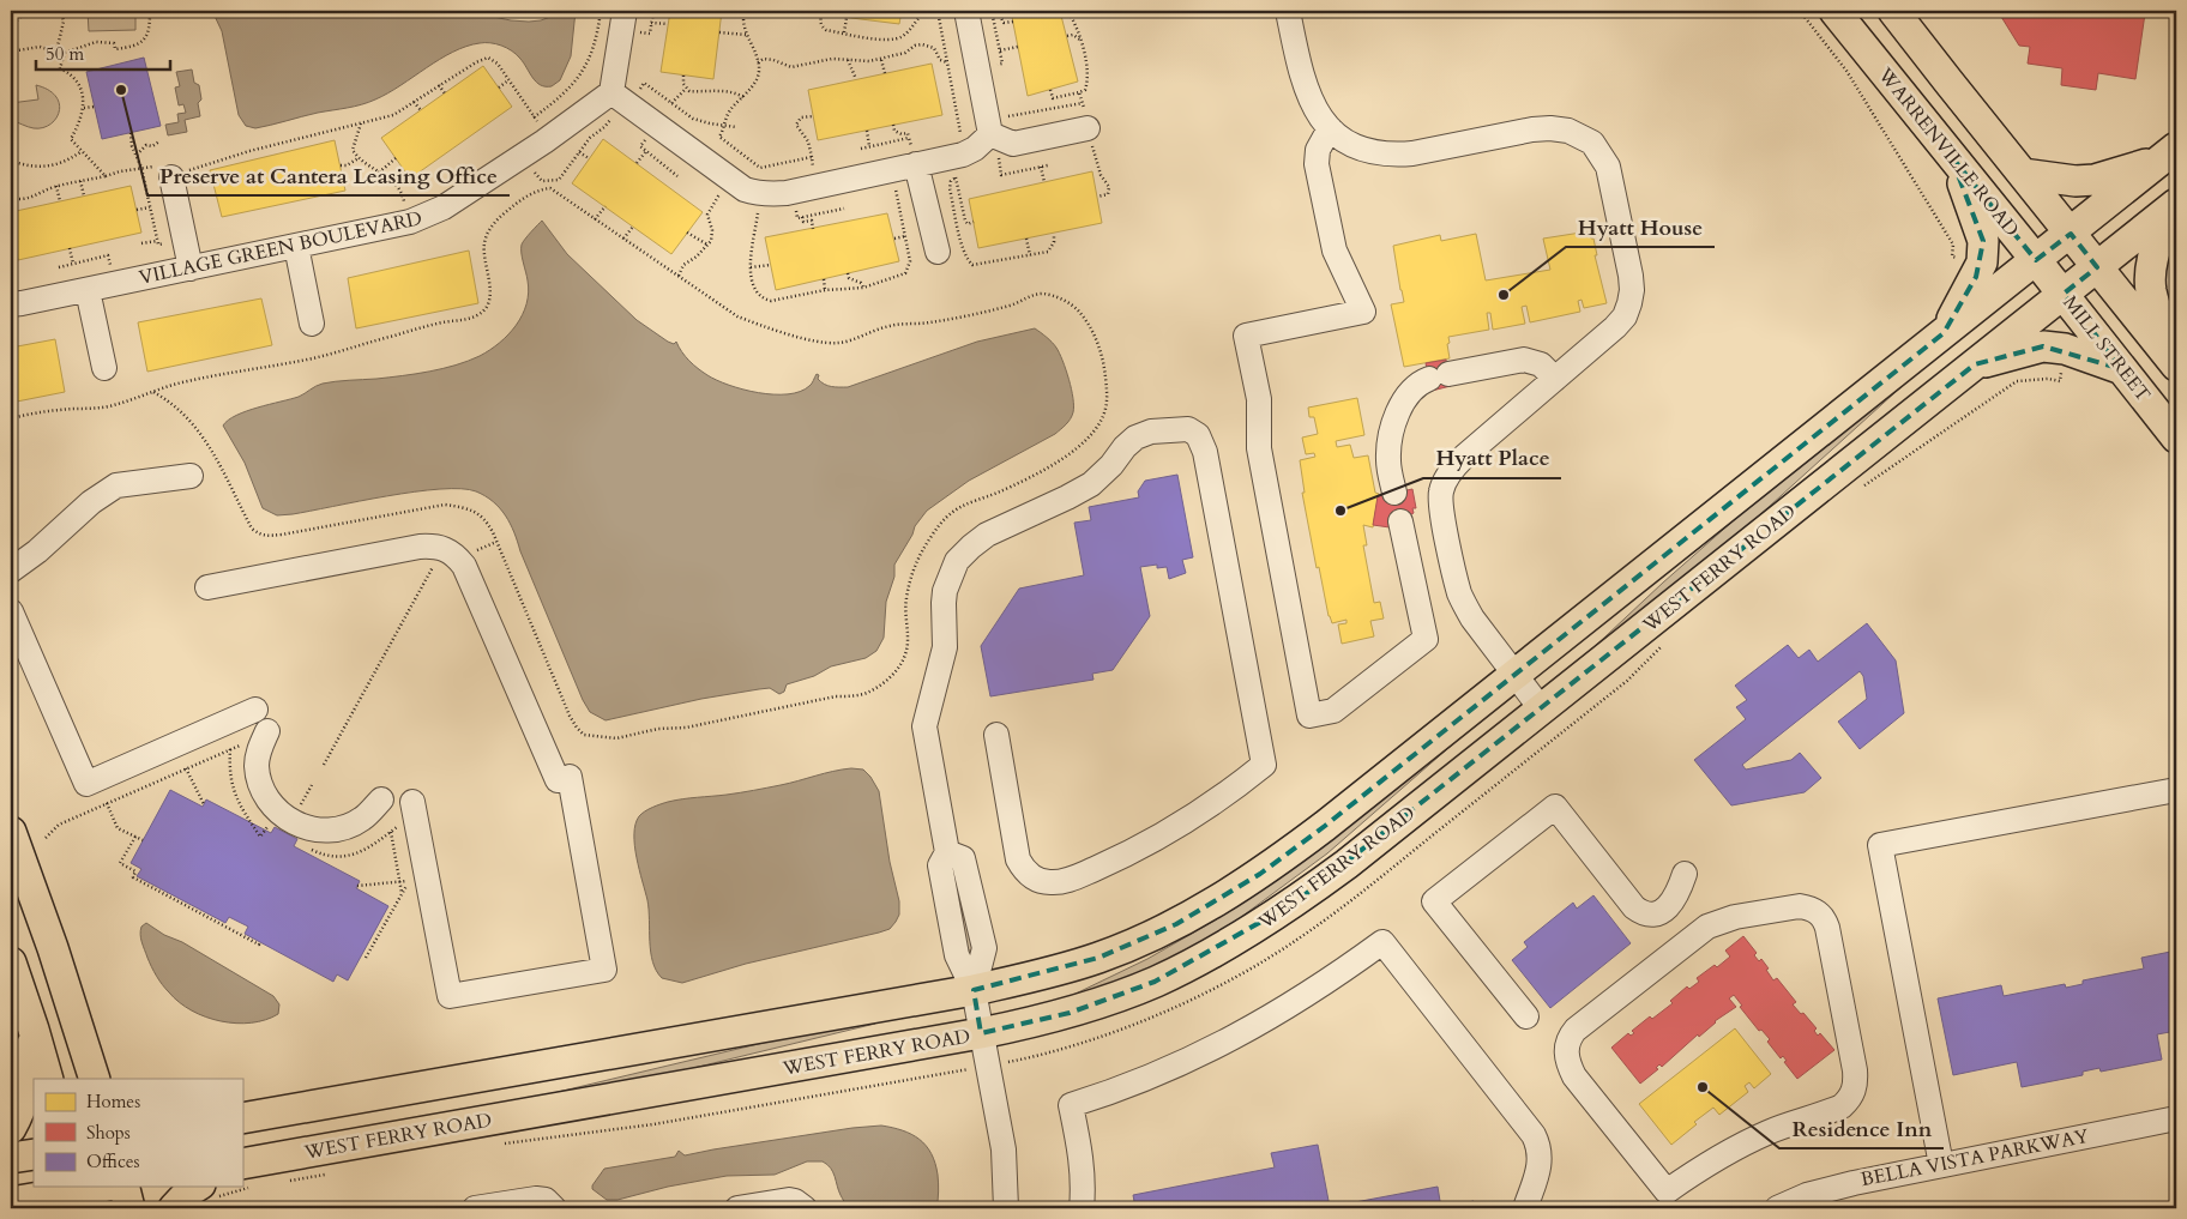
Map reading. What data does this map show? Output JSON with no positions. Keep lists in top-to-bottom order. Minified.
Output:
{"streets":{"main road":["WARRENVILLE ROAD","MILL STREET","WEST FERRY ROAD"],"street":["VILLAGE GREEN BOULEVARD","BELLA VISTA PARKWAY"]},"crossings":[["WARRENVILLE ROAD","MILL STREET"],["WARRENVILLE ROAD","WEST FERRY ROAD"],["MILL STREET","WEST FERRY ROAD"]],"places":["Preserve at Cantera Leasing Office","Hyatt House","Hyatt Place","Residence Inn"],"legend":["Homes","Shops","Offices"],"scale_bar":"50 m"}
